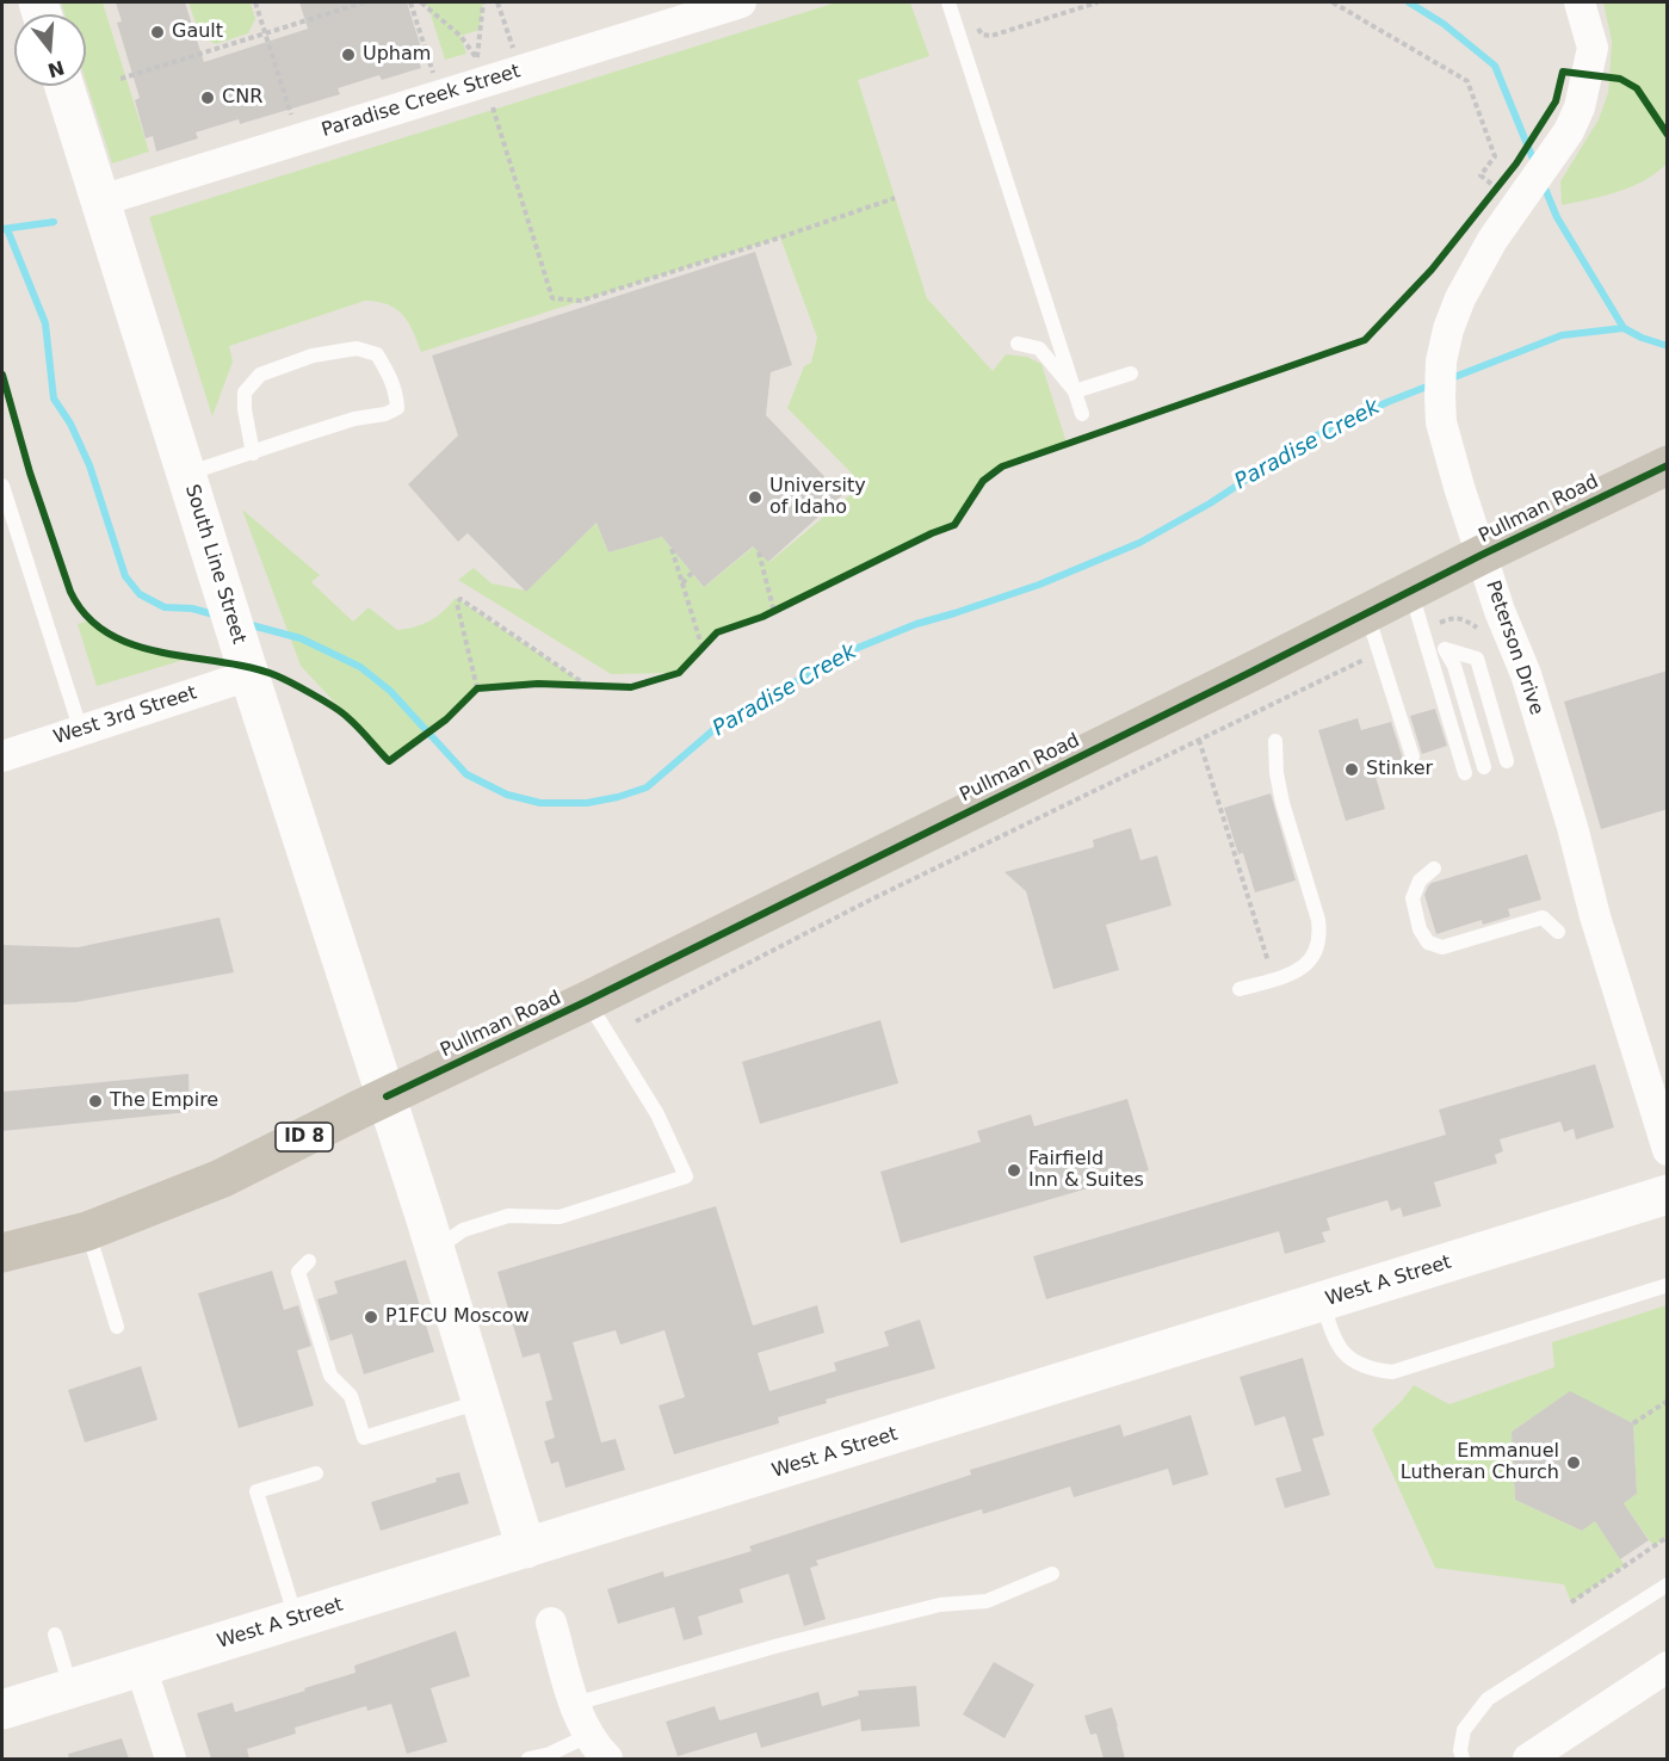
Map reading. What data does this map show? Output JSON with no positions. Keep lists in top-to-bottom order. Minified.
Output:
{"streets":{"main road":["Pullman Road","ID 8"],"street":["Paradise Creek Street","South Line Street","Peterson Drive","West 3rd Street","West A Street"]},"crossings":[["Paradise Creek Street","South Line Street"],["Pullman Road","South Line Street"],["Pullman Road","Peterson Drive"],["South Line Street","West 3rd Street"]],"water":["Paradise Creek"],"places":["Gault","Upham","CNR","University of Idaho","Stinker","The Empire","Fairfield Inn & Suites","P1FCU Moscow","Emmanuel Lutheran Church"],"north":"bottom"}
